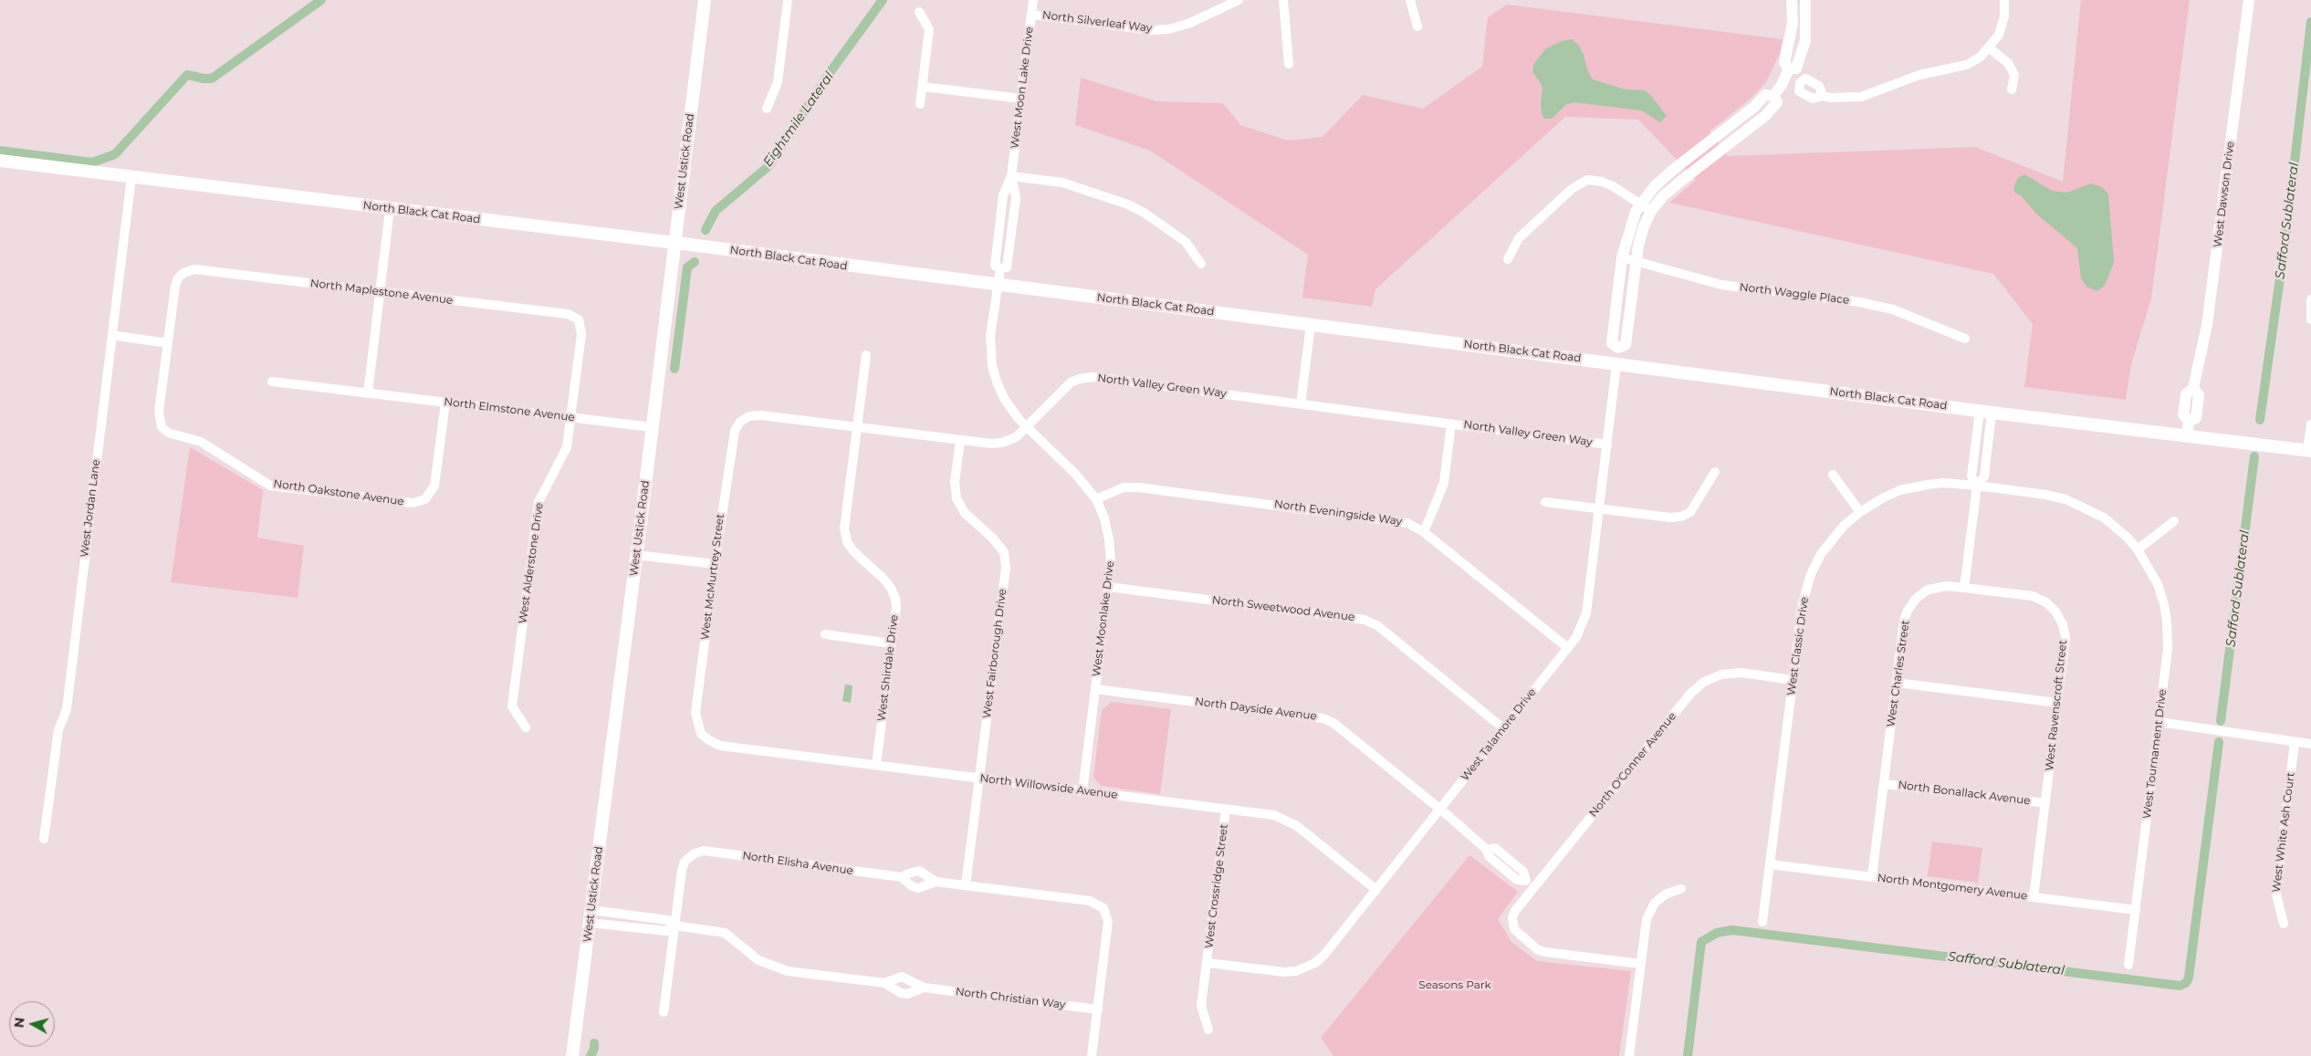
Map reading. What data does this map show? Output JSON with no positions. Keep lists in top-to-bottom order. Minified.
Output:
{"streets":{"main road":["West Ustick Road","North Black Cat Road"],"street":["North Silverleaf Way","West Moon Lake Drive","West Dawson Drive","North Maplestone Avenue","North Waggle Place","North Valley Green Way","North Elmstone Avenue","North Oakstone Avenue","West Jordan Lane","North Eveningside Way","West Alderstone Drive","West McMurtrey Street","North Sweetwood Avenue","West Moonlake Drive","West Classic Drive","West Fairborough Drive","West Shirdale Drive","West Charles Street","West Ravenscroft Street","North Dayside Avenue","West Talamore Drive","West Tournament Drive","North O'Conner Avenue","North Willowside Avenue","North Bonallack Avenue","West White Ash Court","North Elisha Avenue","West Crossridge Street","North Montgomery Avenue","North Christian Way"]},"crossings":[["North Silverleaf Way","West Moon Lake Drive"],["West Moon Lake Drive","West Moonlake Drive"],["West Ustick Road","North Black Cat Road"],["West Ustick Road","North Elmstone Avenue"],["West Ustick Road","North Christian Way"],["West Dawson Drive","North Black Cat Road"],["North Black Cat Road","West Jordan Lane"],["North Black Cat Road","West Moonlake Drive"],["North Black Cat Road","West Talamore Drive"],["North Maplestone Avenue","North Oakstone Avenue"],["North Maplestone Avenue","West Alderstone Drive"],["North Valley Green Way","West McMurtrey Street"],["North Valley Green Way","West Moonlake Drive"],["North Valley Green Way","West Fairborough Drive"],["North Valley Green Way","West Shirdale Drive"],["North Valley Green Way","West Talamore Drive"],["North Elmstone Avenue","North Oakstone Avenue"],["North Elmstone Avenue","West Alderstone Drive"],["North Eveningside Way","West Moonlake Drive"],["North Eveningside Way","West Talamore Drive"],["West McMurtrey Street","North Willowside Avenue"],["North Sweetwood Avenue","West Moonlake Drive"],["North Sweetwood Avenue","West Talamore Drive"],["West Moonlake Drive","North Dayside Avenue"],["West Moonlake Drive","North Willowside Avenue"],["West Classic Drive","West Tournament Drive"],["West Classic Drive","North O'Conner Avenue"],["West Classic Drive","North Montgomery Avenue"],["West Fairborough Drive","North Willowside Avenue"],["West Fairborough Drive","North Elisha Avenue"],["West Shirdale Drive","North Willowside Avenue"],["West Charles Street","West Ravenscroft Street"],["West Charles Street","North Bonallack Avenue"],["West Charles Street","North Montgomery Avenue"],["West Ravenscroft Street","North Bonallack Avenue"],["West Ravenscroft Street","North Montgomery Avenue"],["North Dayside Avenue","West Talamore Drive"],["North Dayside Avenue","North O'Conner Avenue"],["West Talamore Drive","North Willowside Avenue"],["West Talamore Drive","West Crossridge Street"],["West Tournament Drive","North Montgomery Avenue"],["North Willowside Avenue","West Crossridge Street"],["North Elisha Avenue","North Christian Way"]],"water":["Eightmile Lateral","Safford Sublateral"],"parks":["Seasons Park"],"north":"left"}
